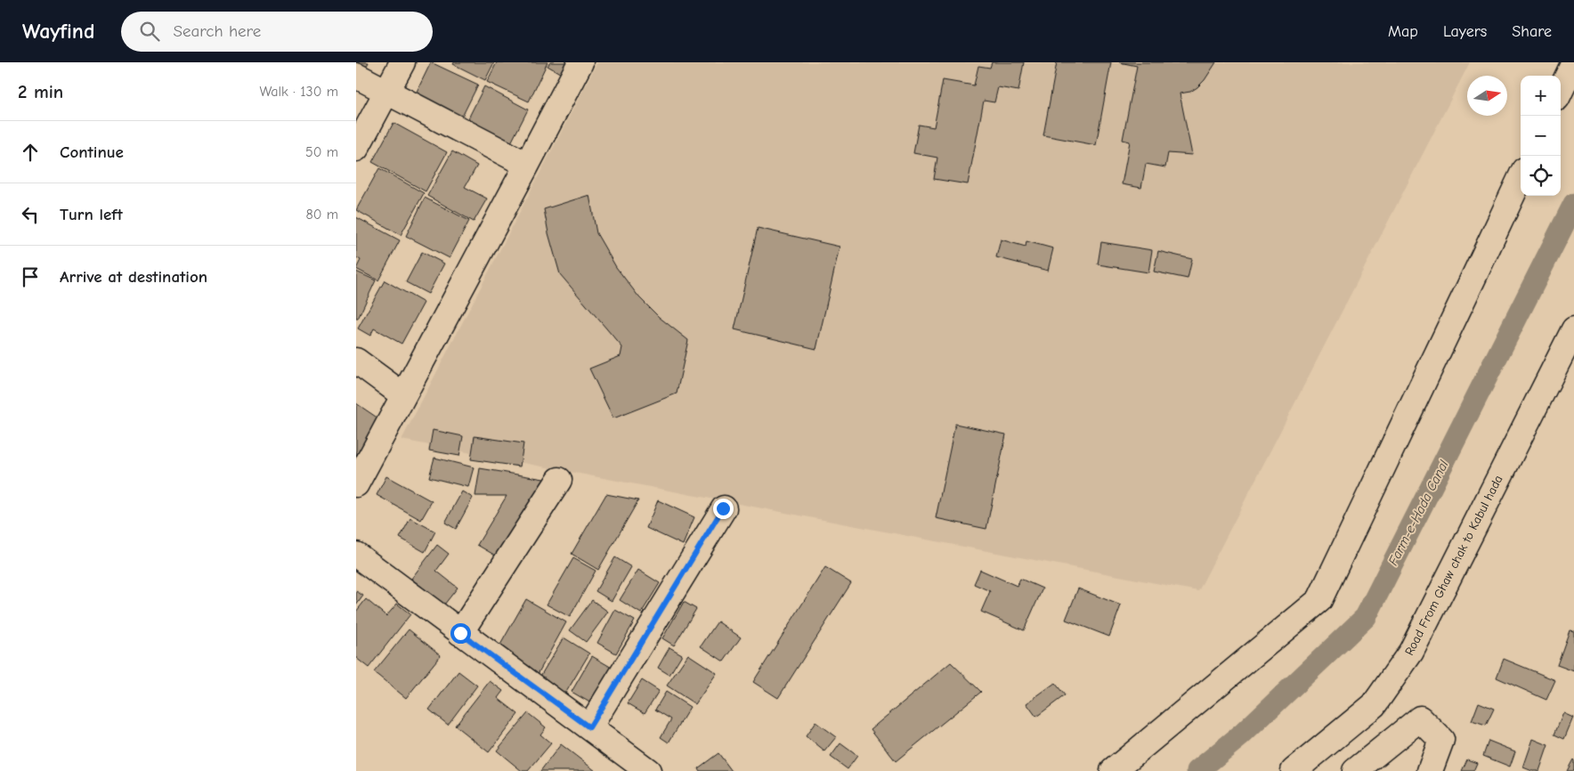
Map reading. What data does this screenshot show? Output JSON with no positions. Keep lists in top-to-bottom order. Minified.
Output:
{"streets":{"street":["Road From Ghaw chak to Kabul hada"]},"water":["Farm-e-Hada Canal"],"north":"right","page":{"header":"Wayfind","search":"Search here","nav":["Map","Layers","Share"],"heading":["2 min","Walk · 130 m"],"map_buttons":["+","−"],"list":[["Continue","50 m"],["Turn left","80 m"],"Arrive at destination"]}}
